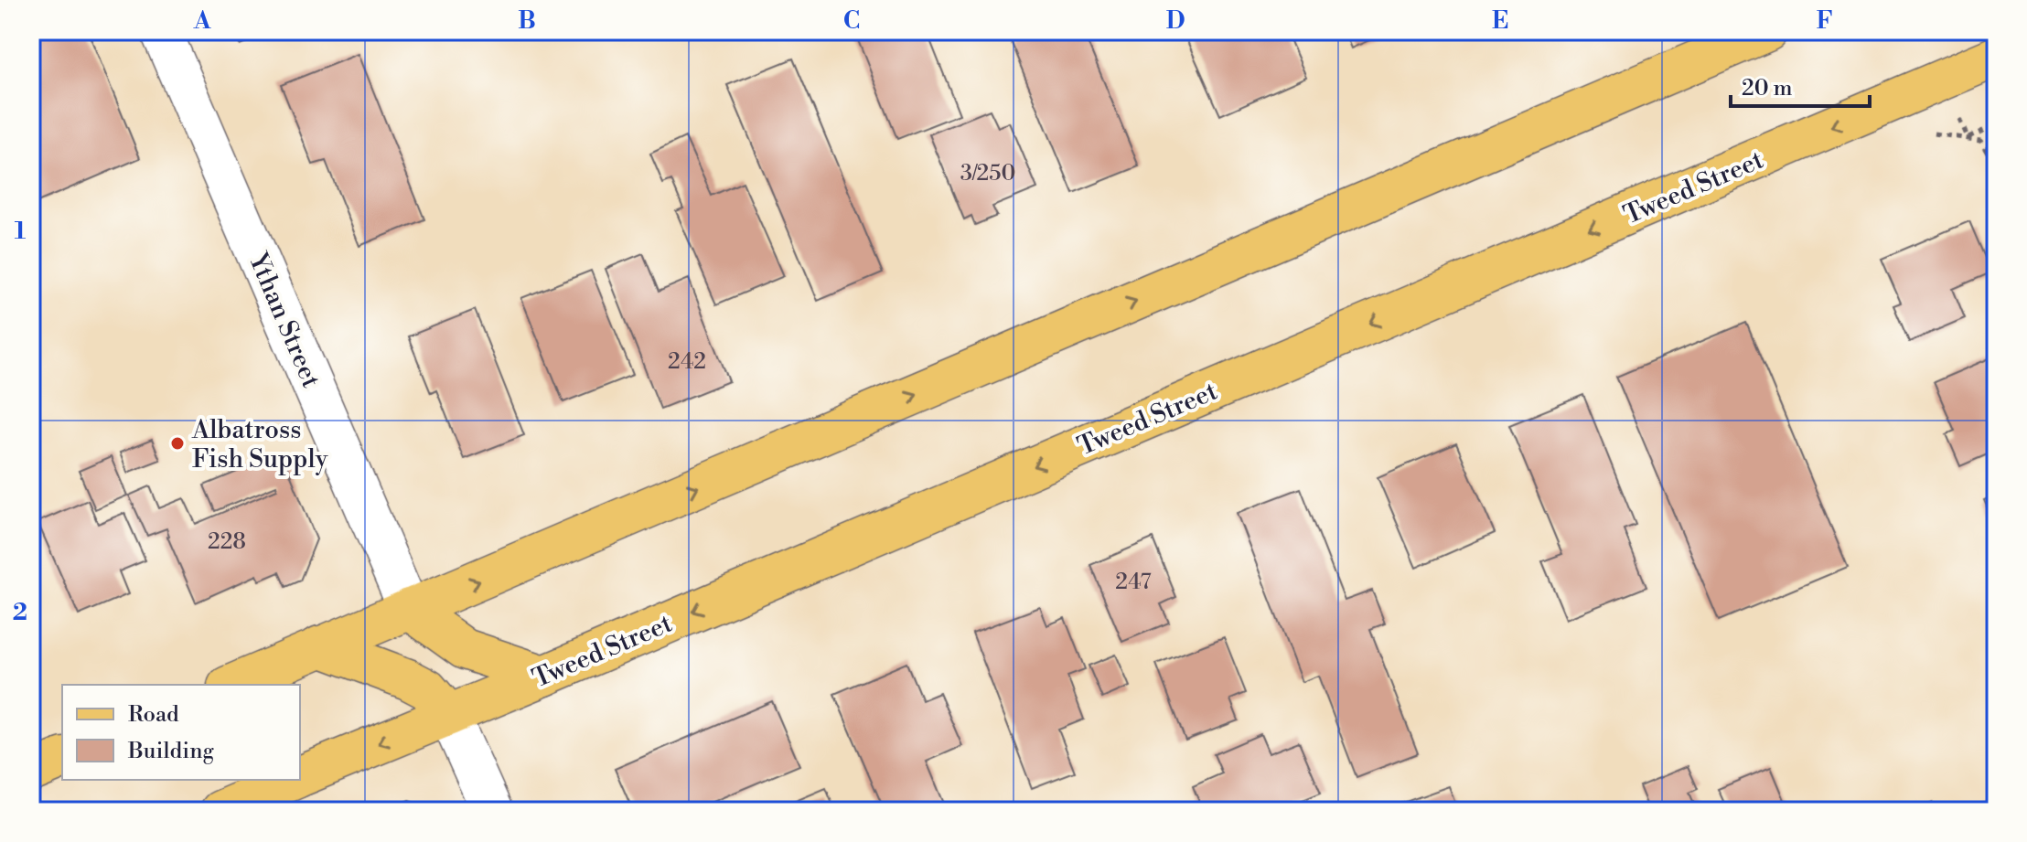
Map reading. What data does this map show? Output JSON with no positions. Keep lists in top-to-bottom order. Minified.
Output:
{"streets":{"main road":["Tweed Street"],"street":["Ythan Street"]},"places":["Albatross Fish Supply"],"house_numbers":["3/250","242","228","247"],"legend":["Road","Building"],"scale_bar":"20 m","grid":{"columns":["A","B","C","D","E","F"],"rows":["1","2"]}}
